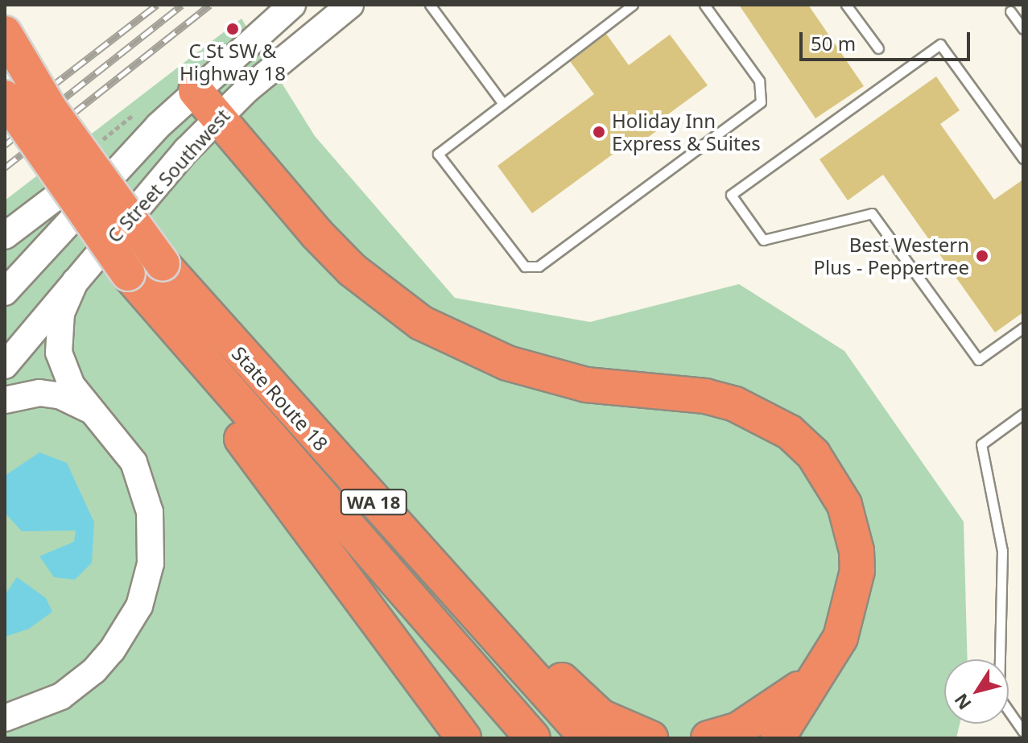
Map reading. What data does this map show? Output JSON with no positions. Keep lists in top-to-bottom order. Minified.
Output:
{"streets":{"highway":["State Route 18","WA 18"],"main road":["C Street Southwest"]},"places":["C St SW & Highway 18","Holiday Inn Express & Suites","Best Western Plus - Peppertree"],"scale_bar":"50 m","north":"bottom left"}
